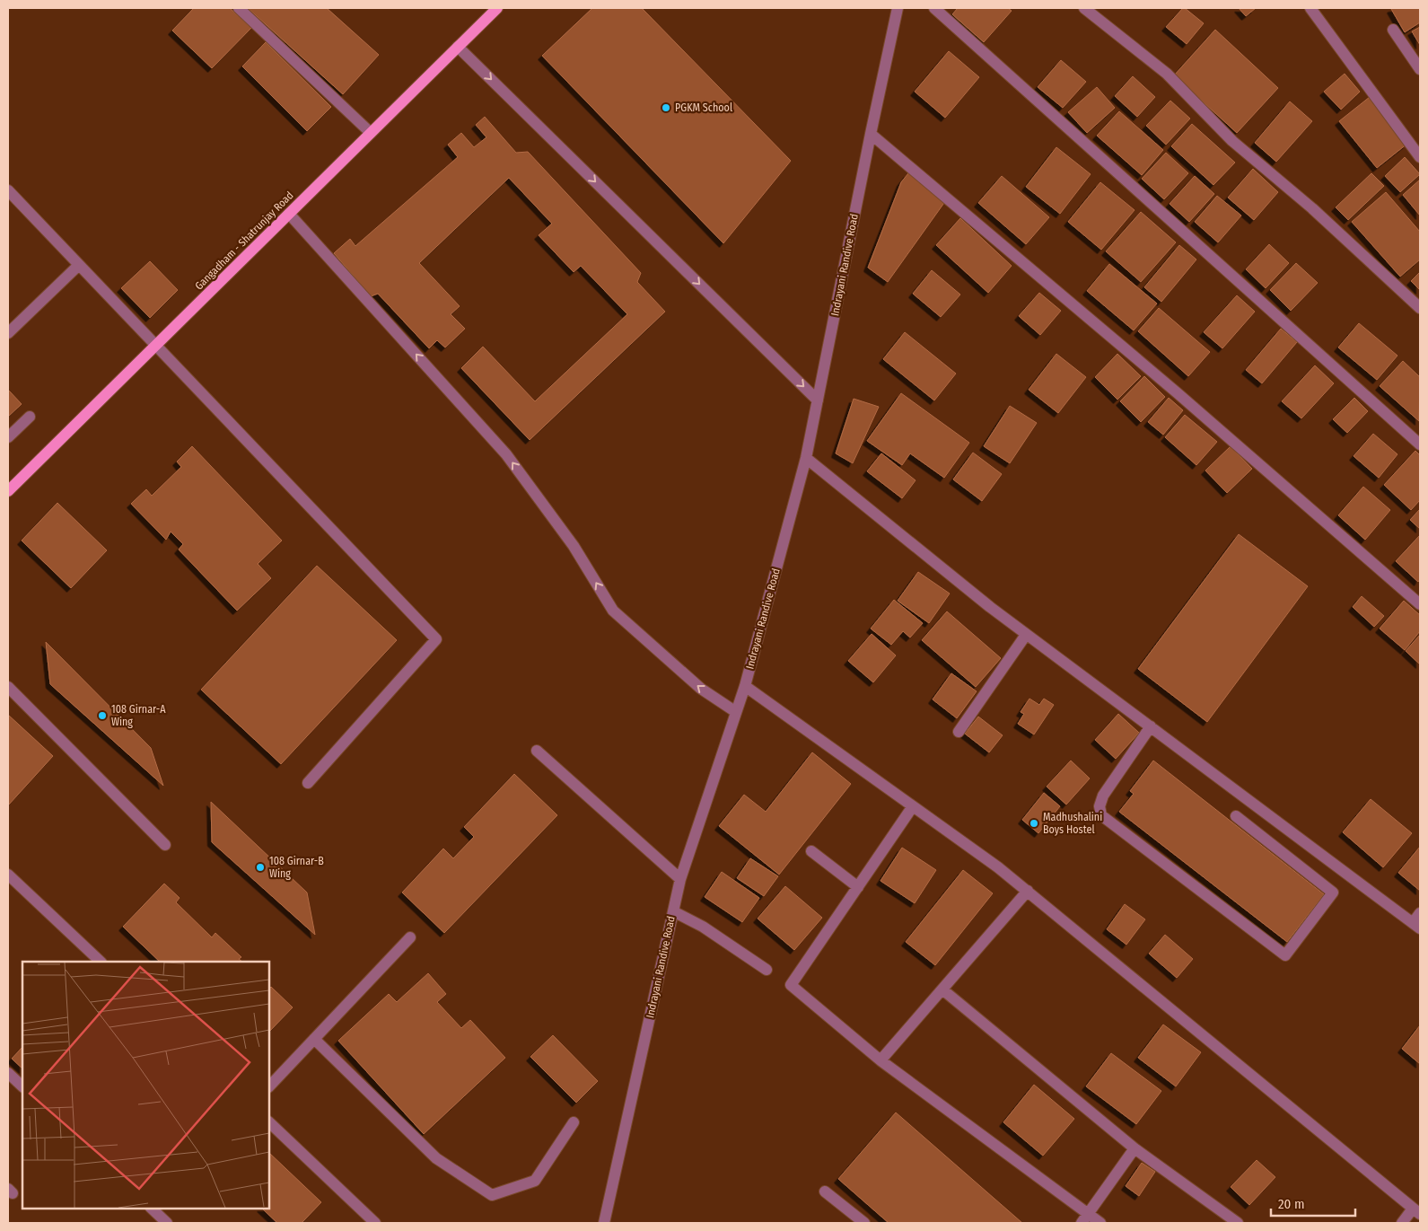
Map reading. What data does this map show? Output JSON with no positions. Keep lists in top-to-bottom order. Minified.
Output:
{"streets":{"main road":["Gangadham - Shatrunjay Road"],"street":["Indrayani Randive Road"]},"places":["PGKM School","108 Girnar-A Wing","Madhushalini Boys Hostel","108 Girnar-B Wing"],"scale_bar":"20 m"}
